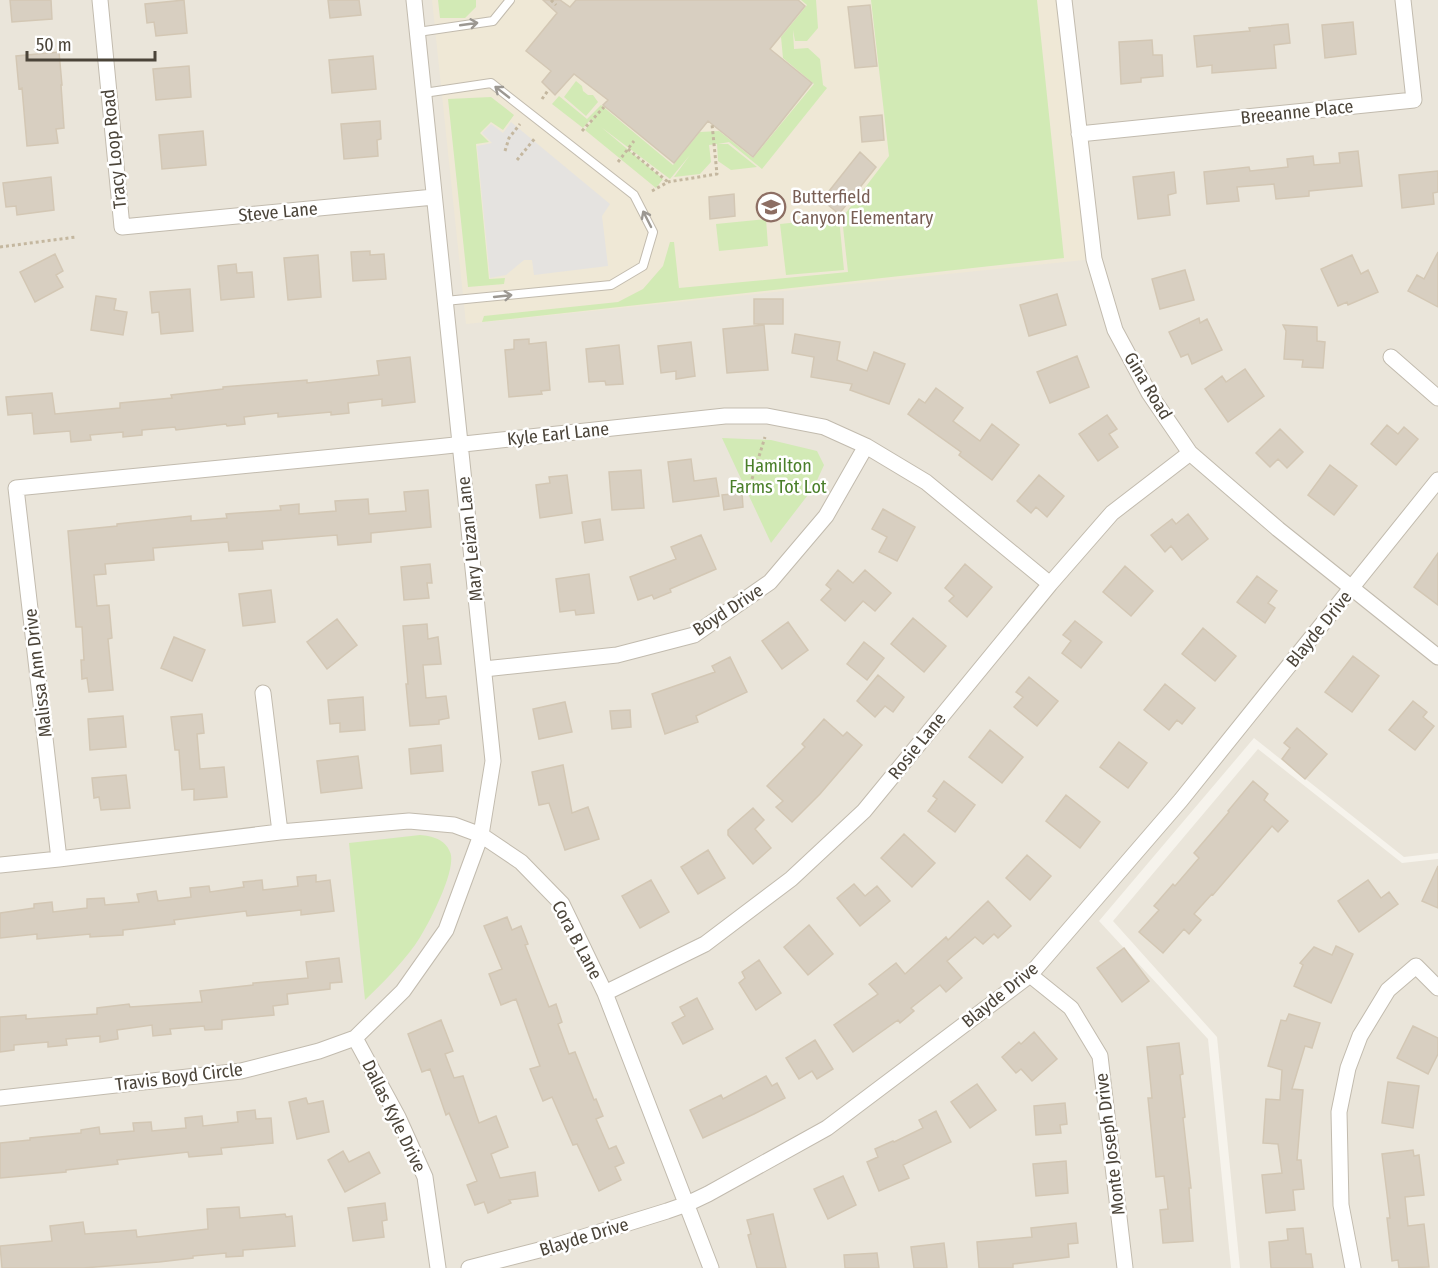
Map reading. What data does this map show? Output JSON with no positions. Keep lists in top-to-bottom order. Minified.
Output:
{"streets":{"street":["Breeanne Place","Tracy Loop Road","Steve Lane","Gina Road","Kyle Earl Lane","Mary Leizan Lane","Boyd Drive","Blayde Drive","Malissa Ann Drive","Rosie Lane","Cora B Lane","Travis Boyd Circle","Dallas Kyle Drive","Monte Joseph Drive"]},"crossings":[["Breeanne Place","Gina Road"],["Tracy Loop Road","Steve Lane"],["Steve Lane","Mary Leizan Lane"],["Gina Road","Blayde Drive"],["Gina Road","Rosie Lane"],["Kyle Earl Lane","Mary Leizan Lane"],["Kyle Earl Lane","Boyd Drive"],["Kyle Earl Lane","Malissa Ann Drive"],["Kyle Earl Lane","Rosie Lane"],["Mary Leizan Lane","Boyd Drive"],["Mary Leizan Lane","Cora B Lane"],["Mary Leizan Lane","Travis Boyd Circle"],["Mary Leizan Lane","Dallas Kyle Drive"],["Blayde Drive","Cora B Lane"],["Blayde Drive","Monte Joseph Drive"],["Malissa Ann Drive","Cora B Lane"],["Rosie Lane","Cora B Lane"],["Travis Boyd Circle","Dallas Kyle Drive"]],"parks":["Hamilton Farms Tot Lot"],"places":{"school or university":["Butterfield Canyon Elementary"]},"scale_bar":"50 m"}
